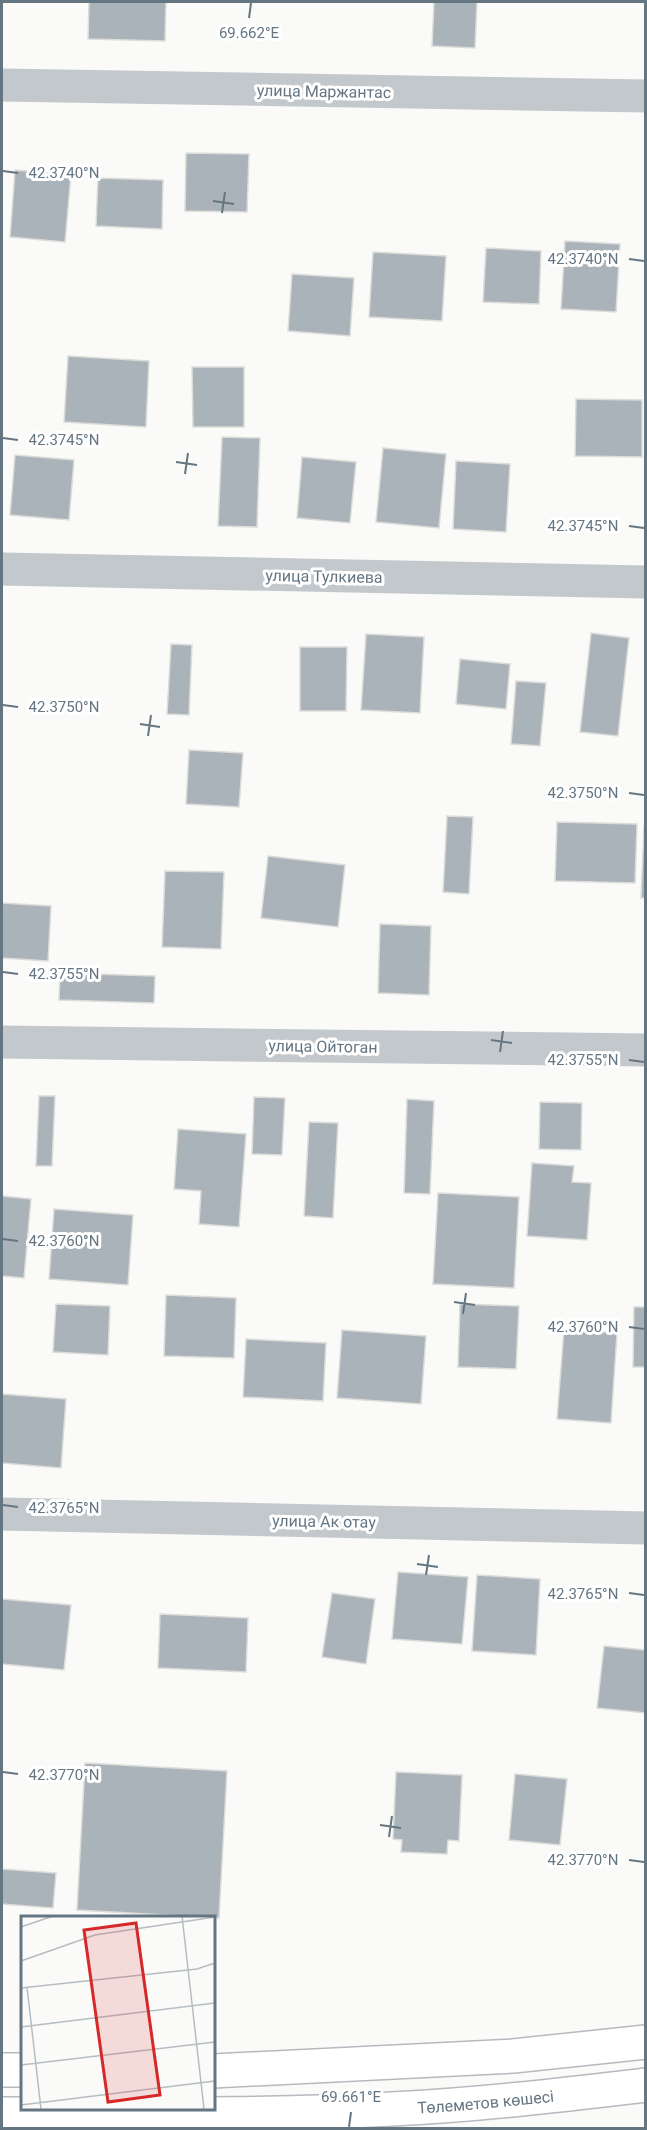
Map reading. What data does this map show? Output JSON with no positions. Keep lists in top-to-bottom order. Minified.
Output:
{"streets":{"main road":["Төлеметов көшесі"],"street":["улица Маржантас","улица Тулкиева","улица Ойтоган","улица Ак отау"]},"coordinates":["69.662°E","42.3740°N","42.3745°N","42.3750°N","42.3755°N","42.3760°N","42.3765°N","42.3770°N","69.661°E"]}
